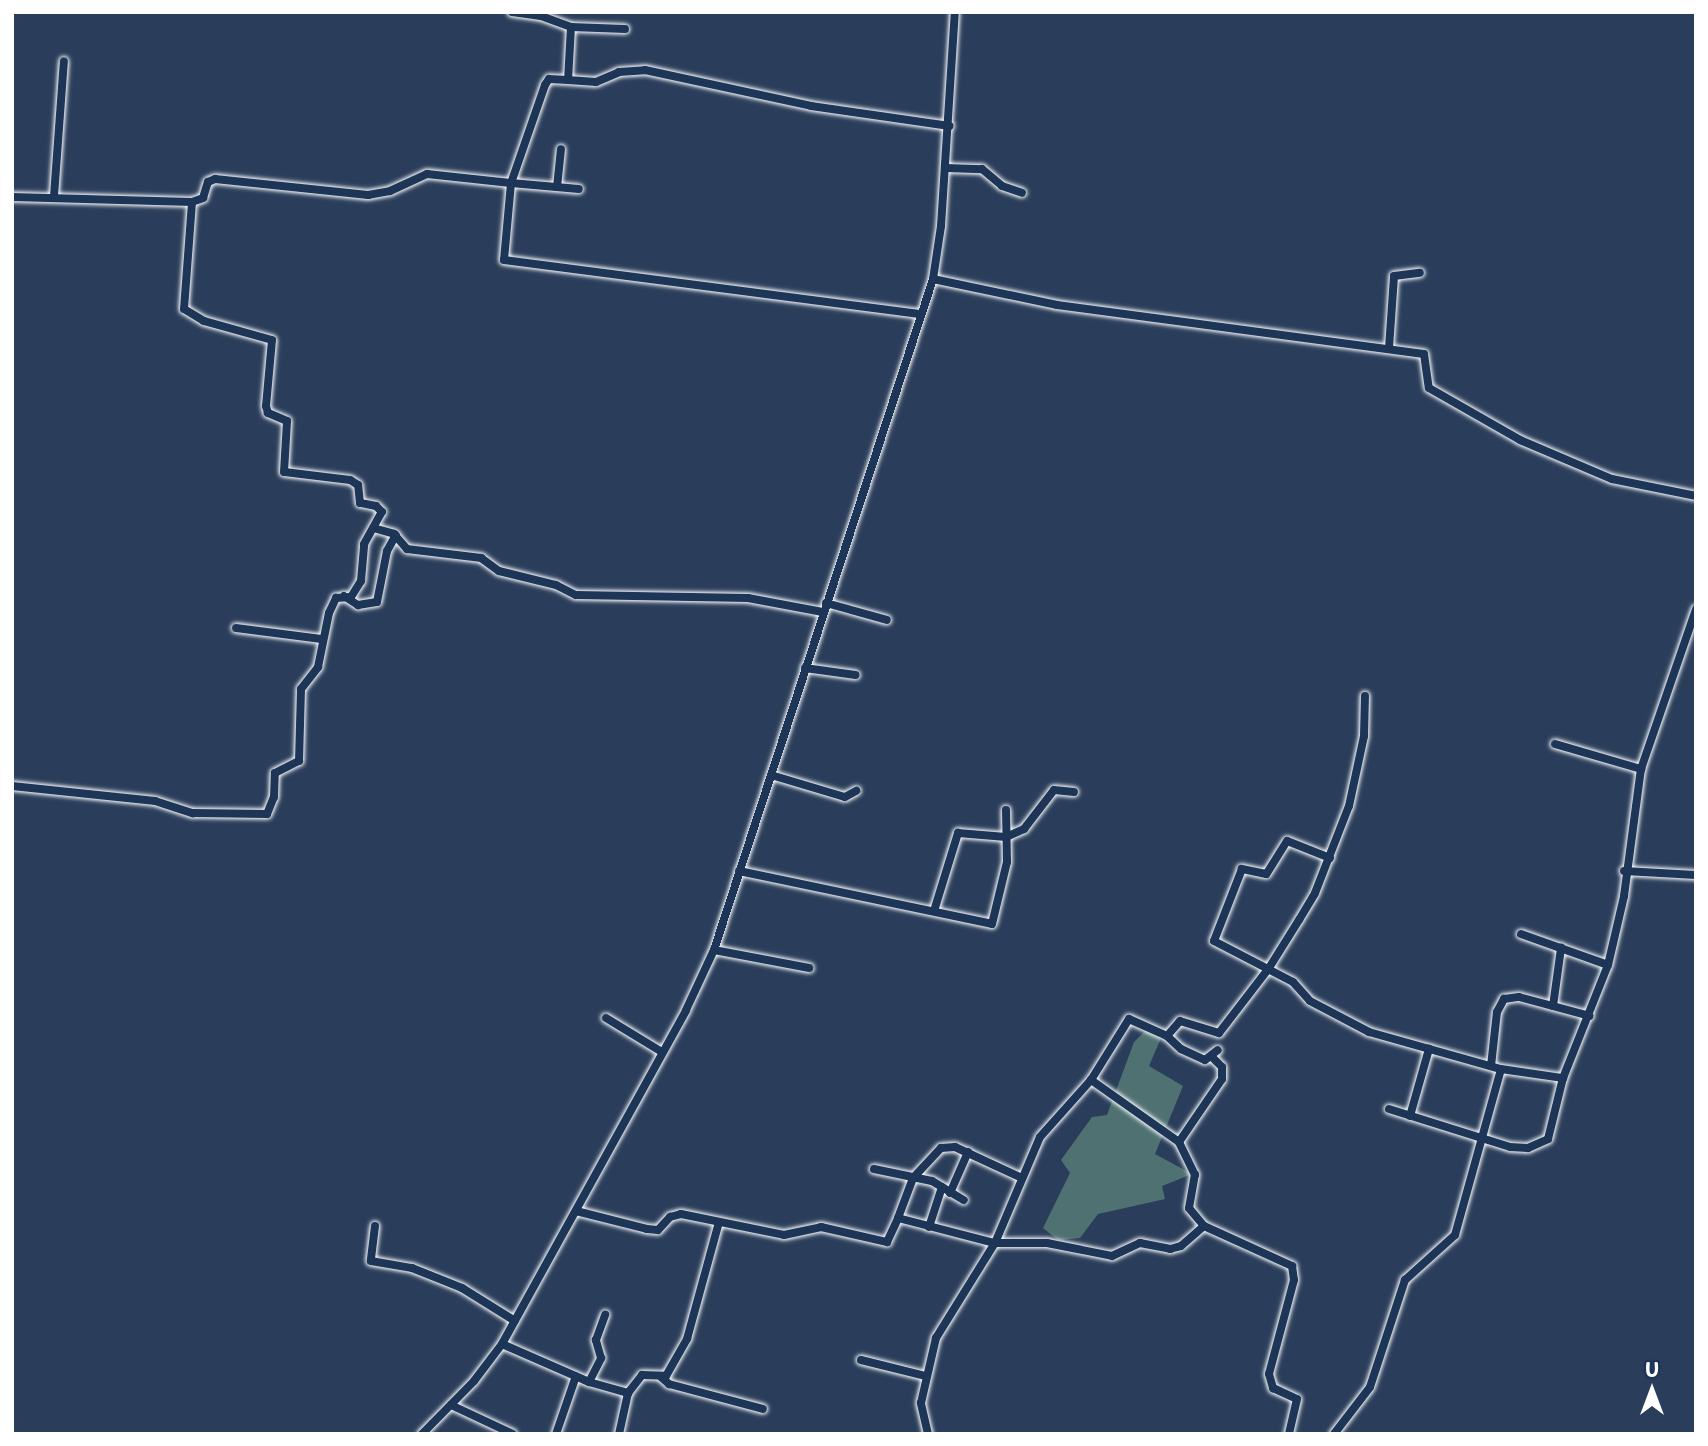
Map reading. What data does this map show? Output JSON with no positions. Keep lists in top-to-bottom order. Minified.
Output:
{"north":"top"}
